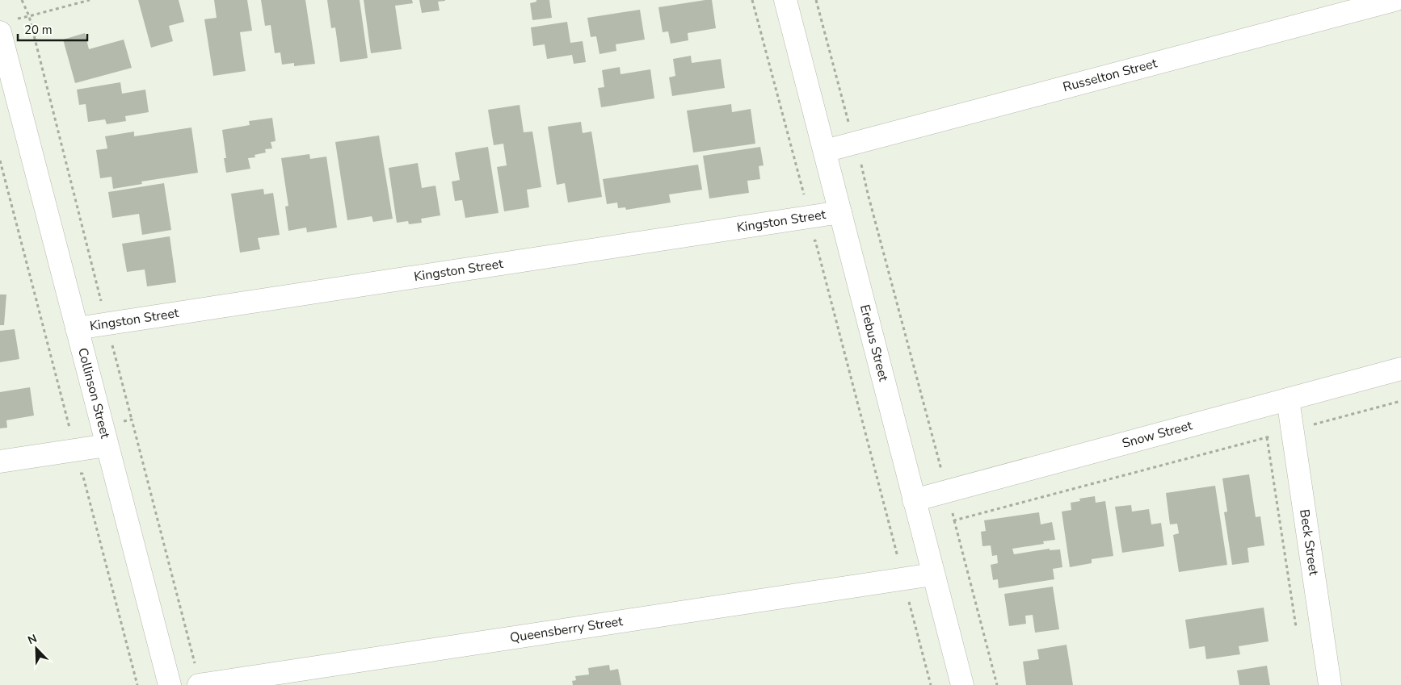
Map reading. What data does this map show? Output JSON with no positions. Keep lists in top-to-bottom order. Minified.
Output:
{"streets":{"street":["Russelton Street","Kingston Street","Erebus Street","Collinson Street","Snow Street","Beck Street","Queensberry Street"]},"crossings":[["Russelton Street","Erebus Street"],["Kingston Street","Erebus Street"],["Kingston Street","Collinson Street"],["Erebus Street","Snow Street"],["Erebus Street","Queensberry Street"],["Snow Street","Beck Street"]],"scale_bar":"20 m","north":"top left"}
